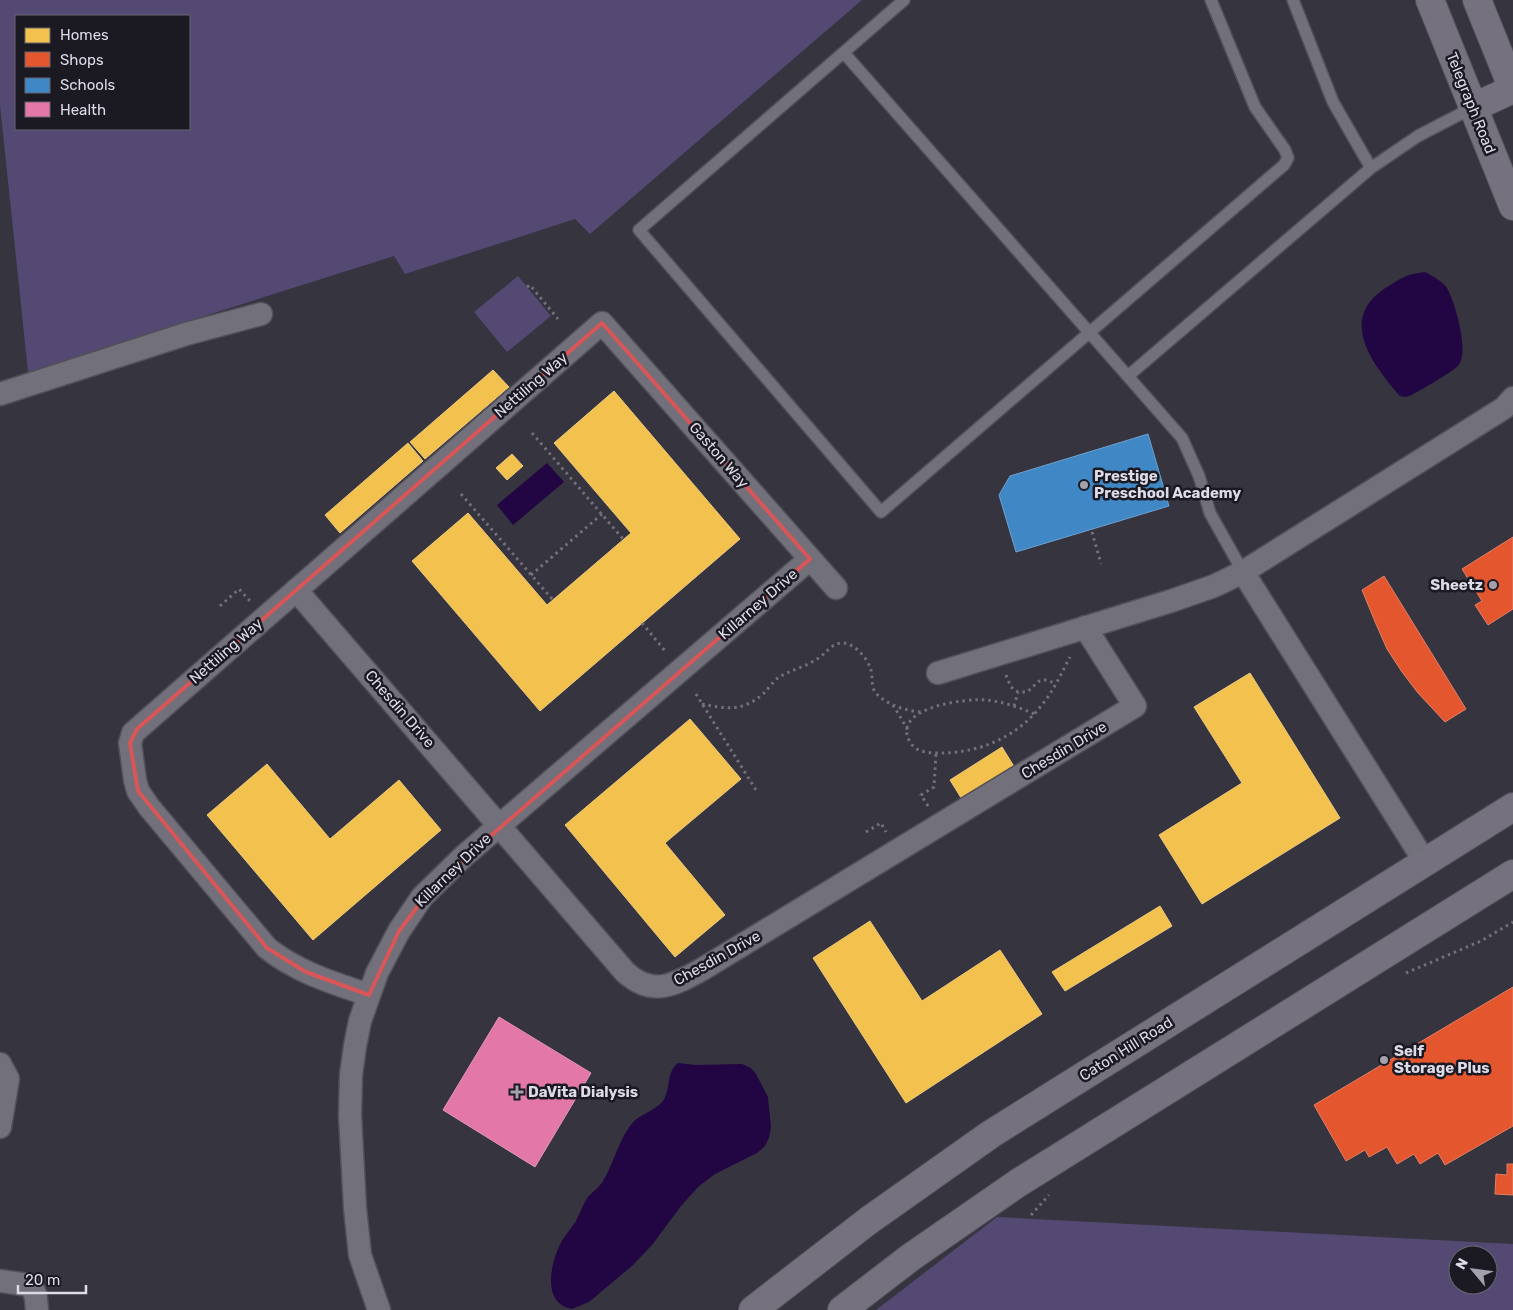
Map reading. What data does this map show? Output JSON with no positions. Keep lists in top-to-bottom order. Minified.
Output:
{"streets":{"main road":["Telegraph Road","Caton Hill Road"],"street":["Nettiling Way","Gaston Way","Killarney Drive","Chesdin Drive"]},"crossings":[["Nettiling Way","Gaston Way"],["Nettiling Way","Killarney Drive"],["Nettiling Way","Chesdin Drive"],["Gaston Way","Killarney Drive"],["Killarney Drive","Chesdin Drive"]],"places":{"other":["Prestige Preschool Academy","Sheetz","Self Storage Plus"],"health":["DaVita Dialysis"]},"legend":["Homes","Shops","Schools","Health"],"scale_bar":"20 m","north":"top left"}
